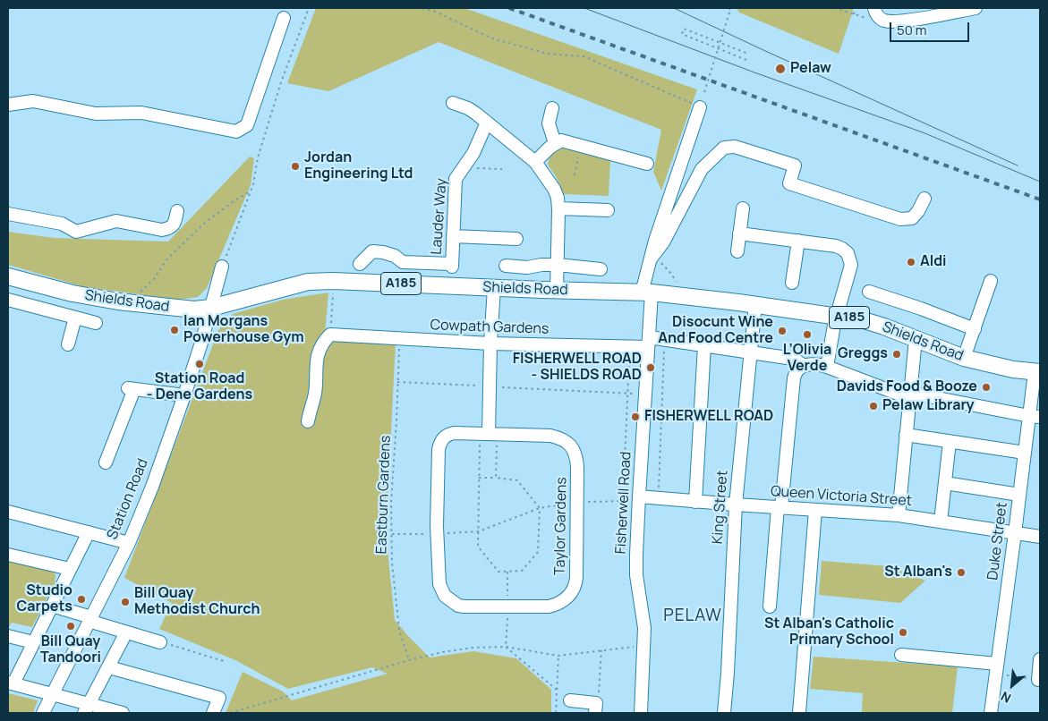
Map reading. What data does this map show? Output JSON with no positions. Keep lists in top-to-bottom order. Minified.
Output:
{"streets":{"main road":["A185","Shields Road"],"street":["Lauder Way","Cowpath Gardens","Queen Victoria Street","Station Road","Fisherwell Road","King Street","Taylor Gardens","Duke Street"],"path":["Eastburn Gardens"]},"crossings":[["Shields Road","Station Road"],["Shields Road","Fisherwell Road"],["Shields Road","King Street"],["Shields Road","Duke Street"],["Cowpath Gardens","Eastburn Gardens"],["Cowpath Gardens","Fisherwell Road"],["Cowpath Gardens","King Street"],["Cowpath Gardens","Duke Street"],["Queen Victoria Street","Fisherwell Road"],["Queen Victoria Street","King Street"],["Queen Victoria Street","Duke Street"]],"districts":["PELAW"],"places":["Pelaw","Jordan Engineering Ltd","Aldi","Ian Morgans Powerhouse Gym","Disocunt Wine And Food Centre","L’Olivia Verde","Greggs","Station Road - Dene Gardens","FISHERWELL ROAD - SHIELDS ROAD","Davids Food & Booze","Pelaw Library","FISHERWELL ROAD","St Alban's","Studio Carpets","Bill Quay Methodist Church","Bill Quay Tandoori","St Alban's Catholic Primary School"],"scale_bar":"50 m","north":"bottom left"}
